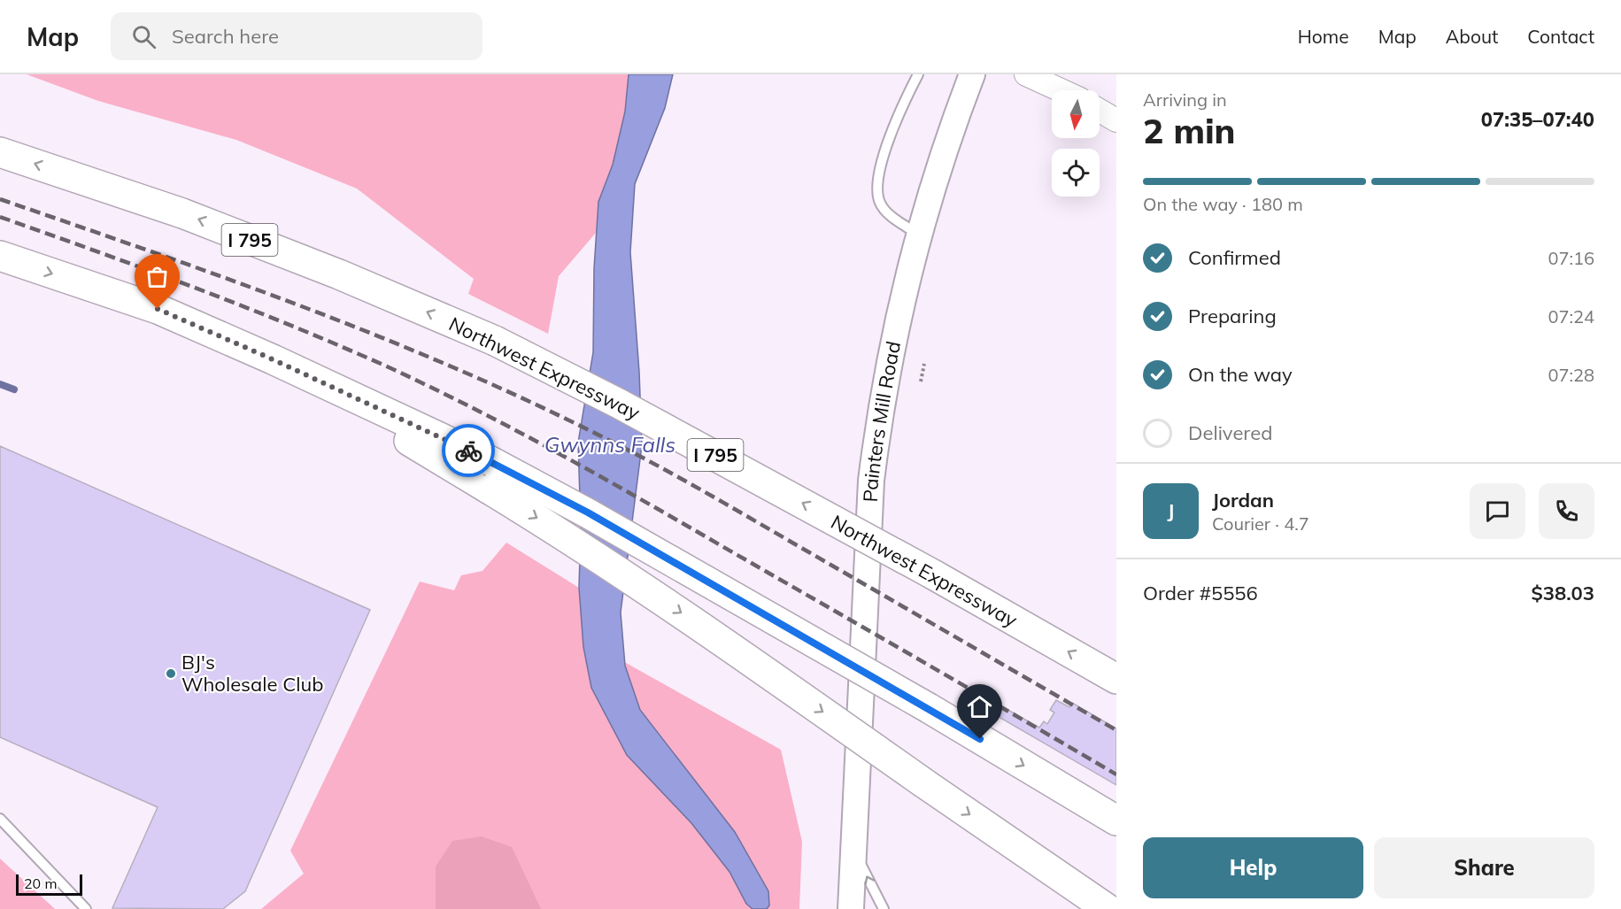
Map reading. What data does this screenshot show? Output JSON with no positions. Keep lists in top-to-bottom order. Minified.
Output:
{"streets":{"highway":["I 795","Northwest Expressway"],"main road":["Painters Mill Road"]},"water":["Gwynns Falls"],"places":["BJ's Wholesale Club"],"scale_bar":"20 m","north":"bottom","page":{"header":"Map","search":"Search here","nav":["Home","Map","About","Contact"],"heading":["2 min","Arriving in","07:35–07:40"],"panel":["Jordan","Courier · 4.7","Order #5556","$38.03"],"bar":"On the way · 180 m","list":[["Confirmed","07:16"],["Preparing","07:24"],["On the way","07:28"],"Delivered"],"round":"J","buttons":["Help","Share"],"scale":"20 m"}}
